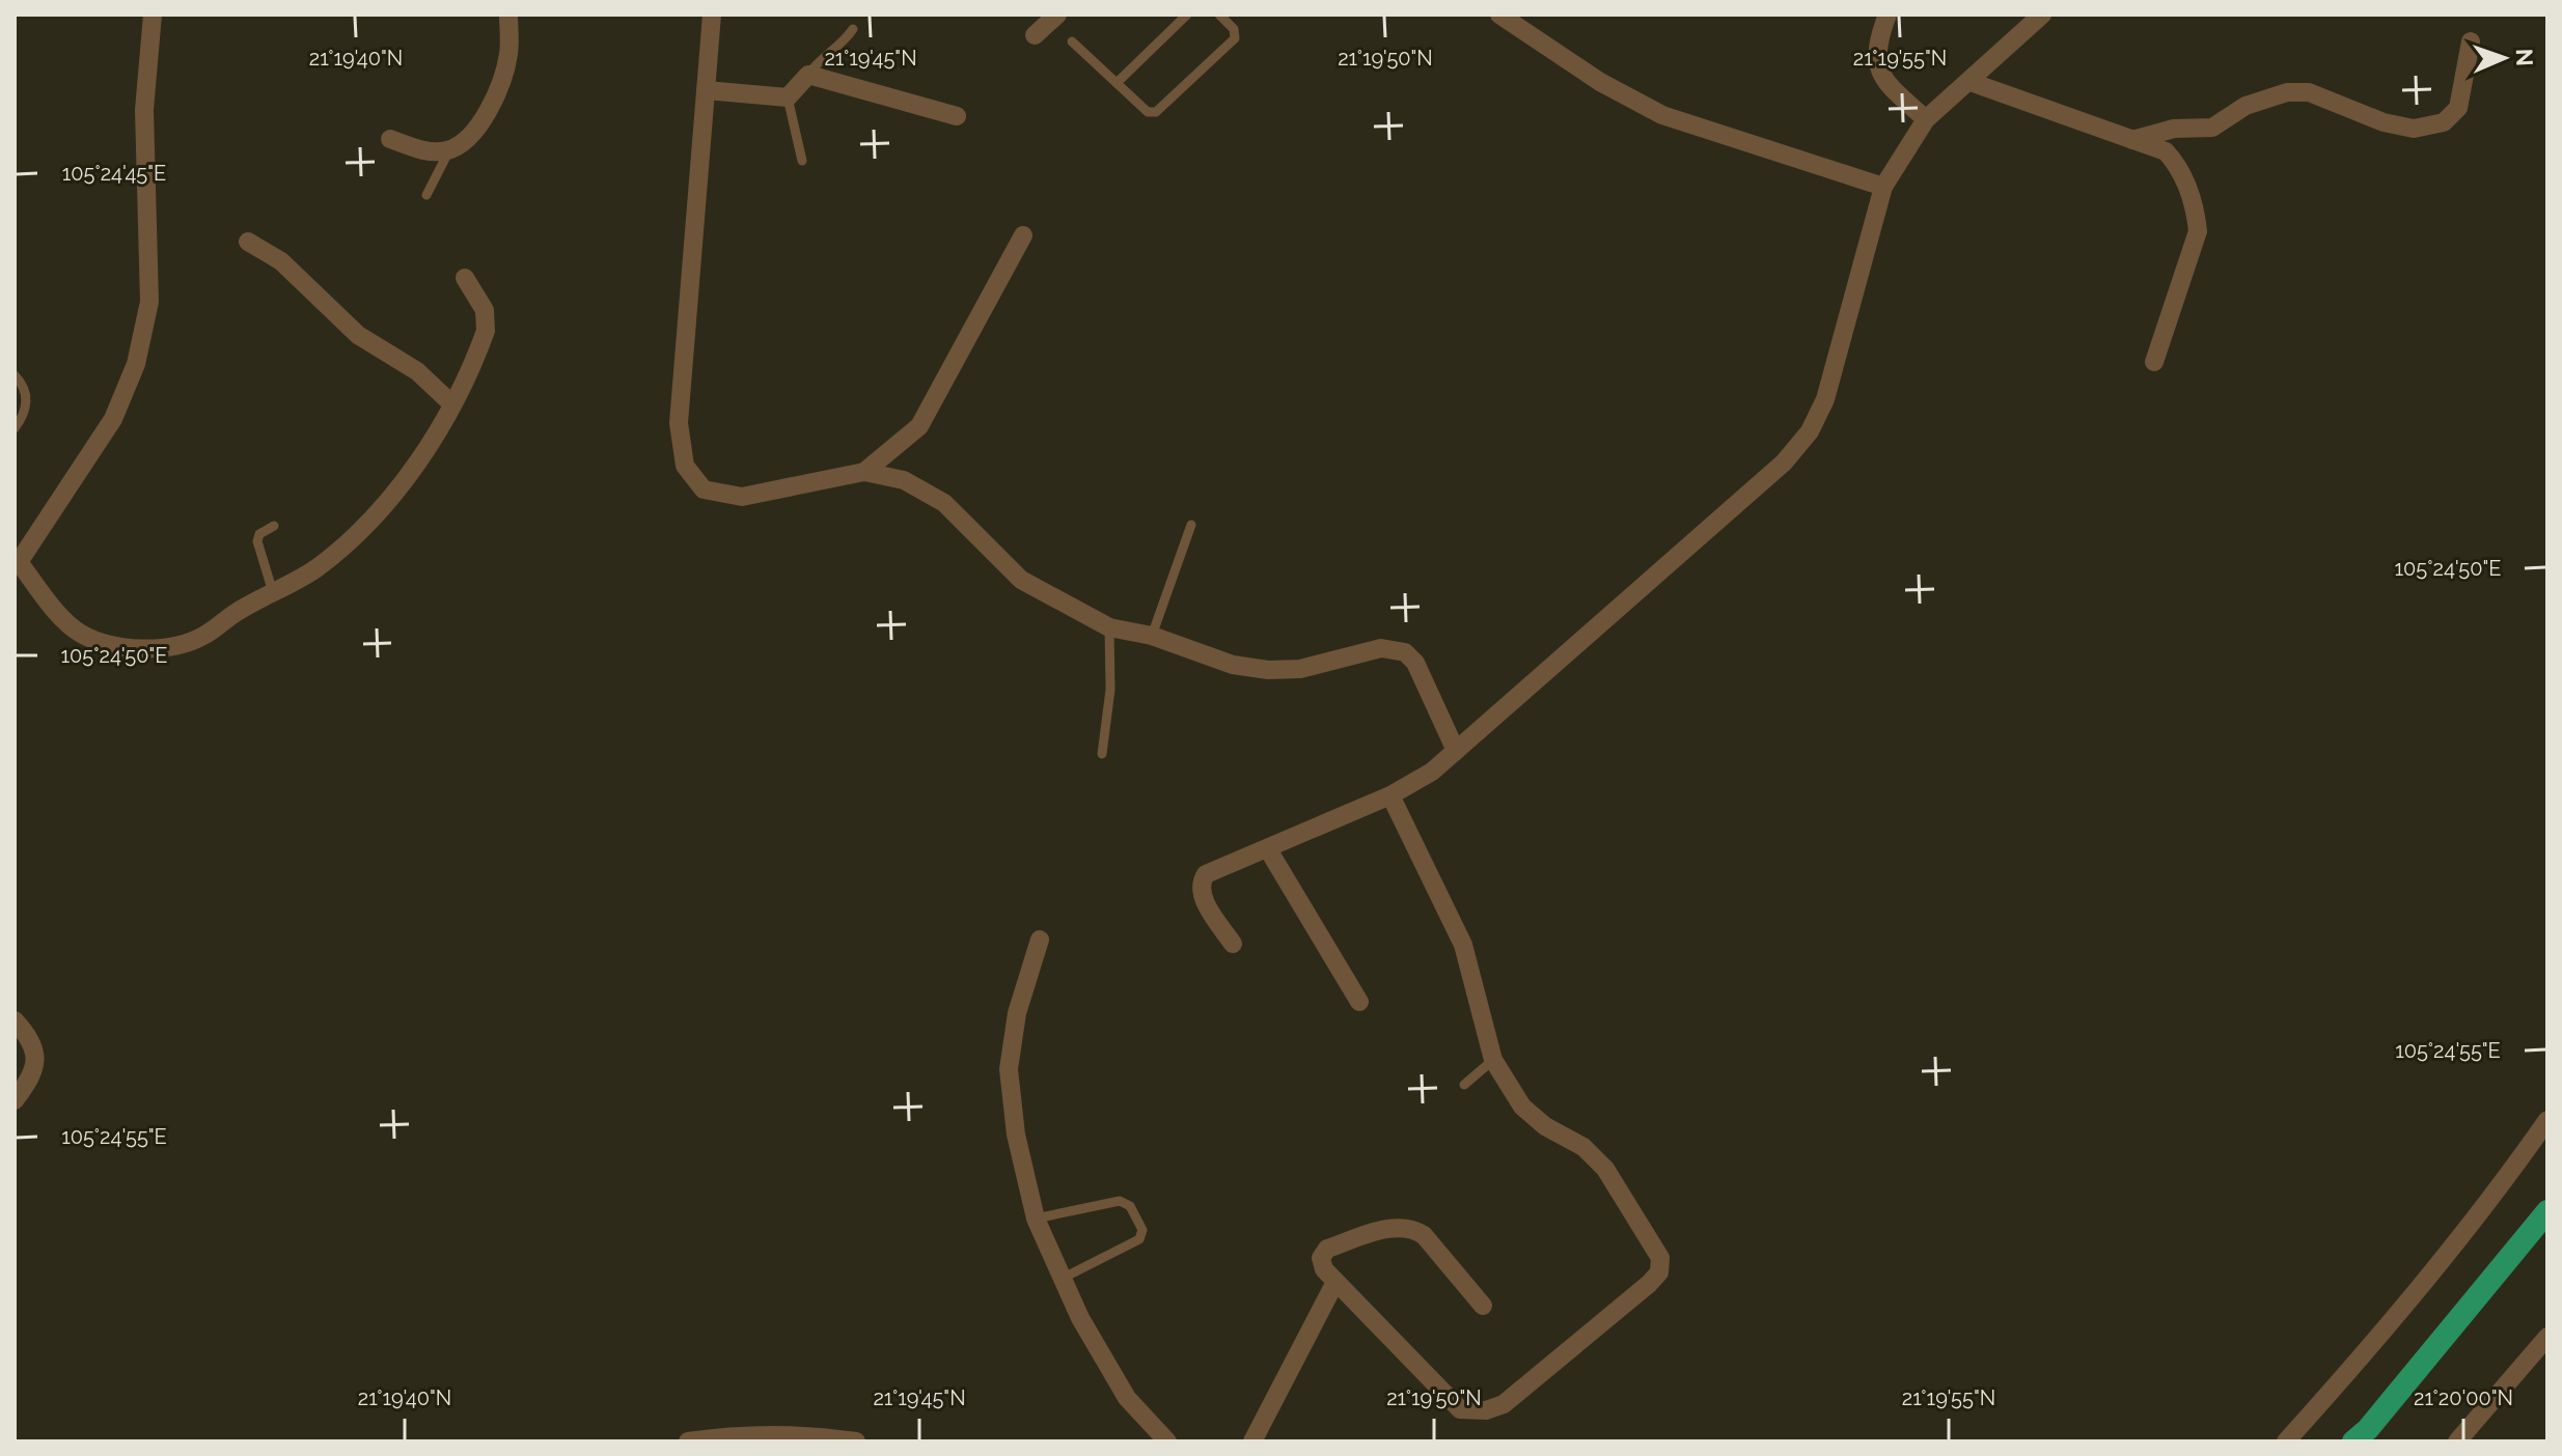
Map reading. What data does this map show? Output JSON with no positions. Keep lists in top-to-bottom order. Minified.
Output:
{"north":"right","coordinates":["21°19'40\"N","21°19'45\"N","21°19'50\"N","21°19'55\"N","105°24'45\"E","105°24'50\"E","105°24'55\"E","21°20'00\"N"]}
